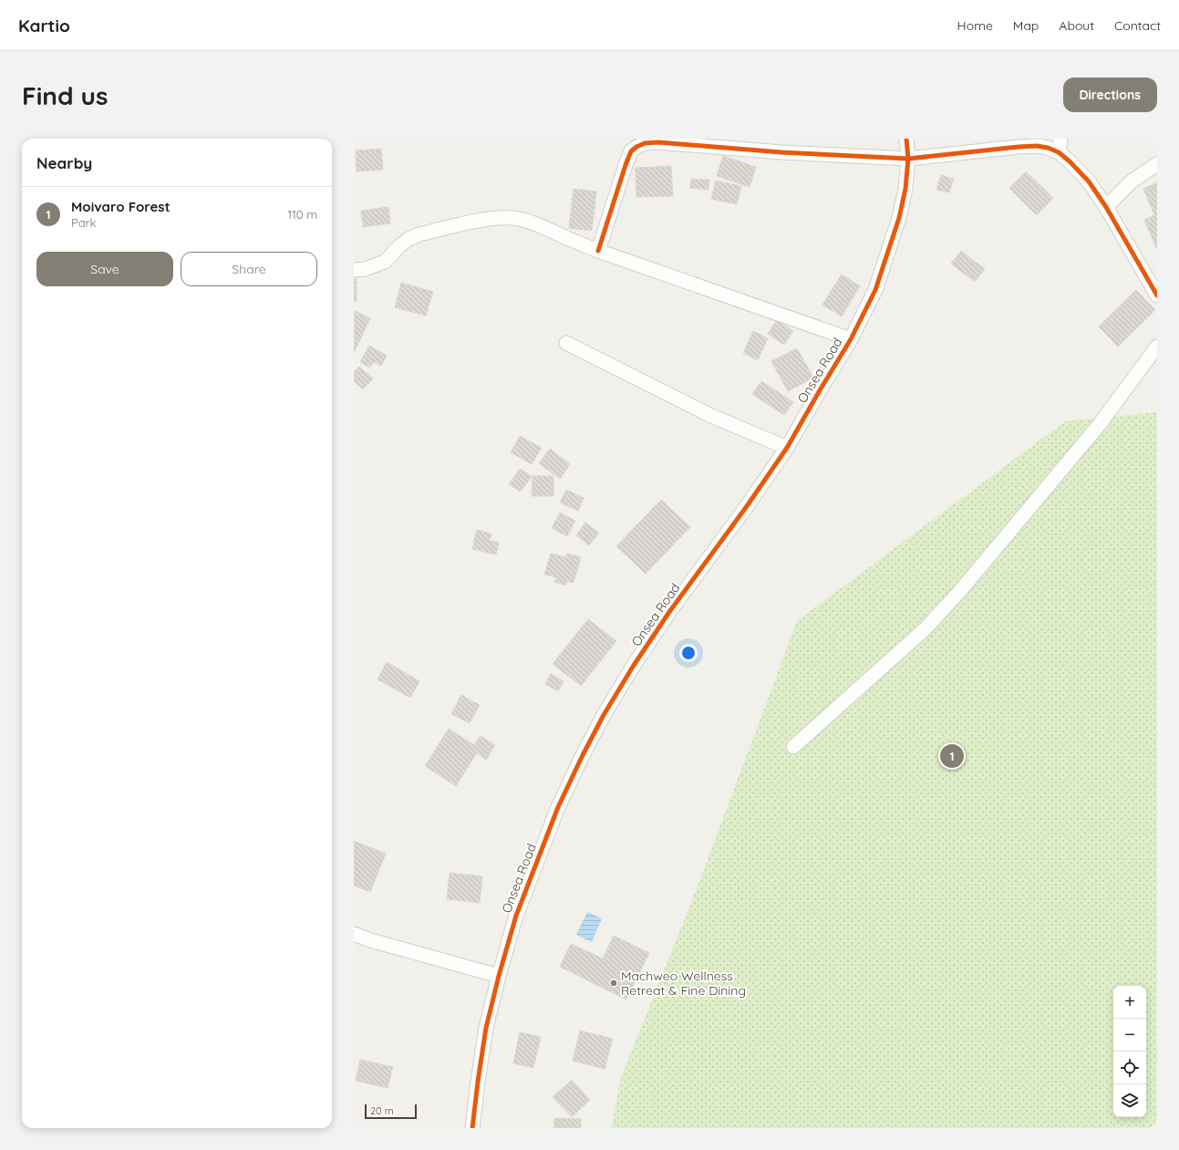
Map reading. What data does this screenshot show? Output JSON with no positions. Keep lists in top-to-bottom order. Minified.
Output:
{"streets":{"street":["Onsea Road"]},"places":["Machweo Wellness Retreat & Fine Dining"],"scale_bar":"20 m","page":{"header":"Kartio","nav":["Home","Map","About","Contact"],"buttons":["Directions",["Save","Share"]],"title":"Find us","heading":"Nearby","list":[{"mark":"1","name":"Moivaro Forest","note":"Park","value":"110 m"}],"pins":"1","map_buttons":["+","−"],"scale":"20 m"}}
